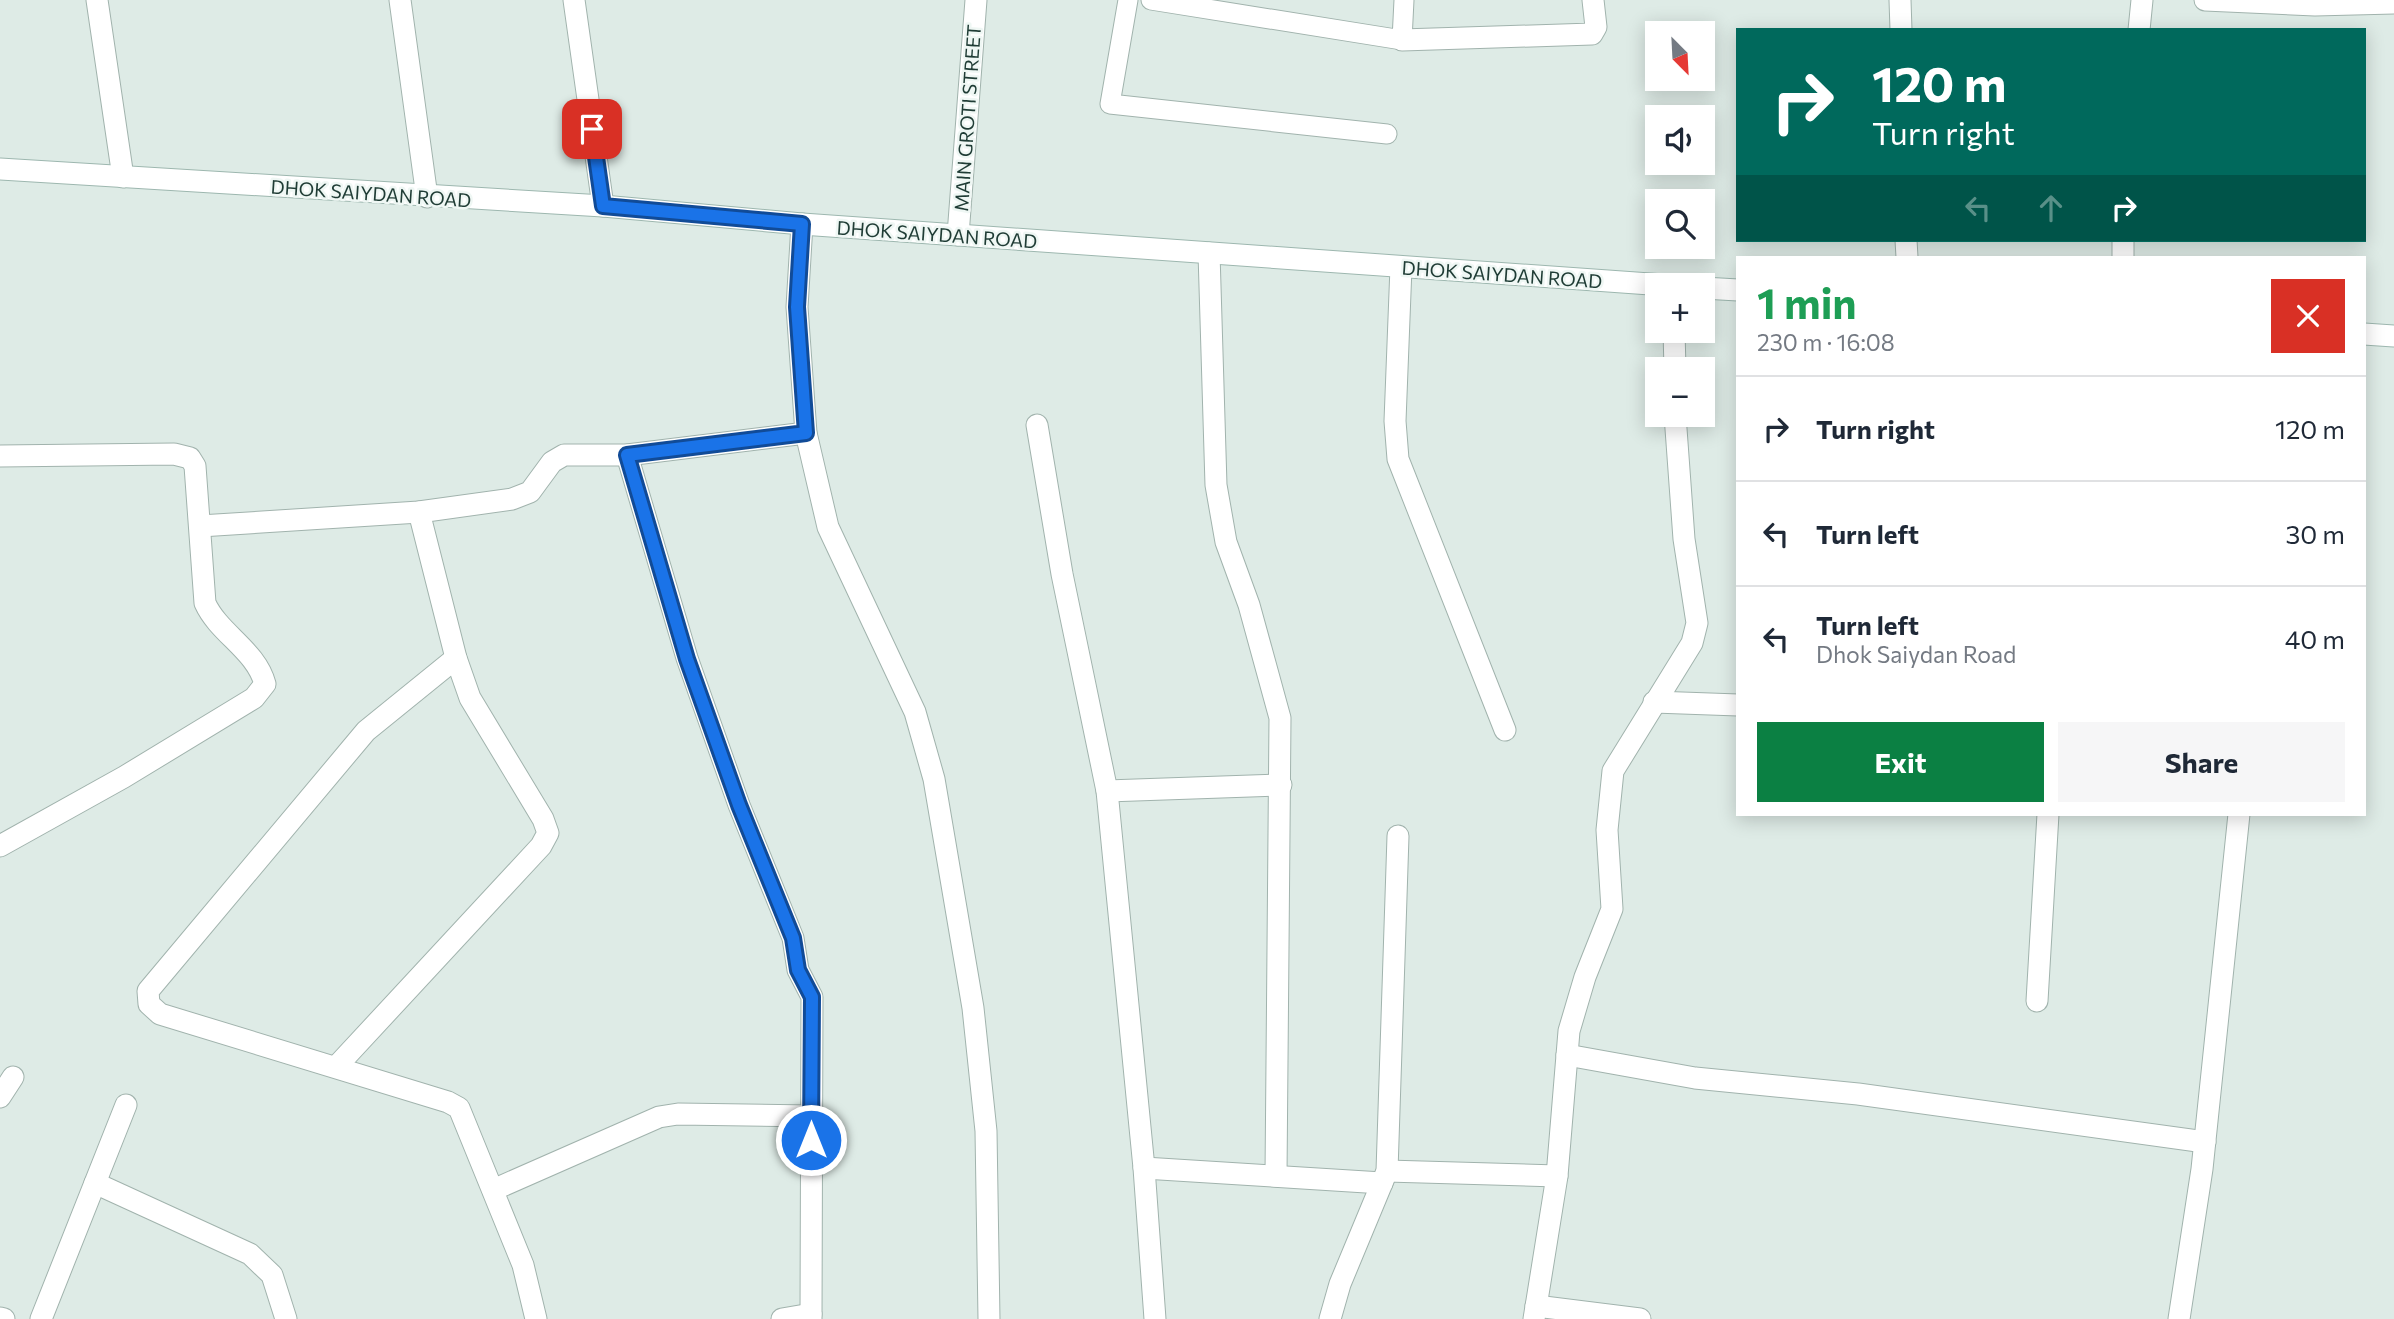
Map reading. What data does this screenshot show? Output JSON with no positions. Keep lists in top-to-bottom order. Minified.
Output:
{"streets":{"street":["MAIN GROTI STREET","DHOK SAIYDAN ROAD"]},"crossings":[["MAIN GROTI STREET","DHOK SAIYDAN ROAD"]],"north":"bottom right","page":{"map_buttons":["+","−"],"turn":["120 m","Turn right"],"heading":["1 min","230 m · 16:08"],"list":[{"name":"Turn right","value":"120 m"},{"name":"Turn left","value":"30 m"},{"name":"Turn left","note":"Dhok Saiydan Road","value":"40 m"}],"buttons":["Exit","Share"]}}
